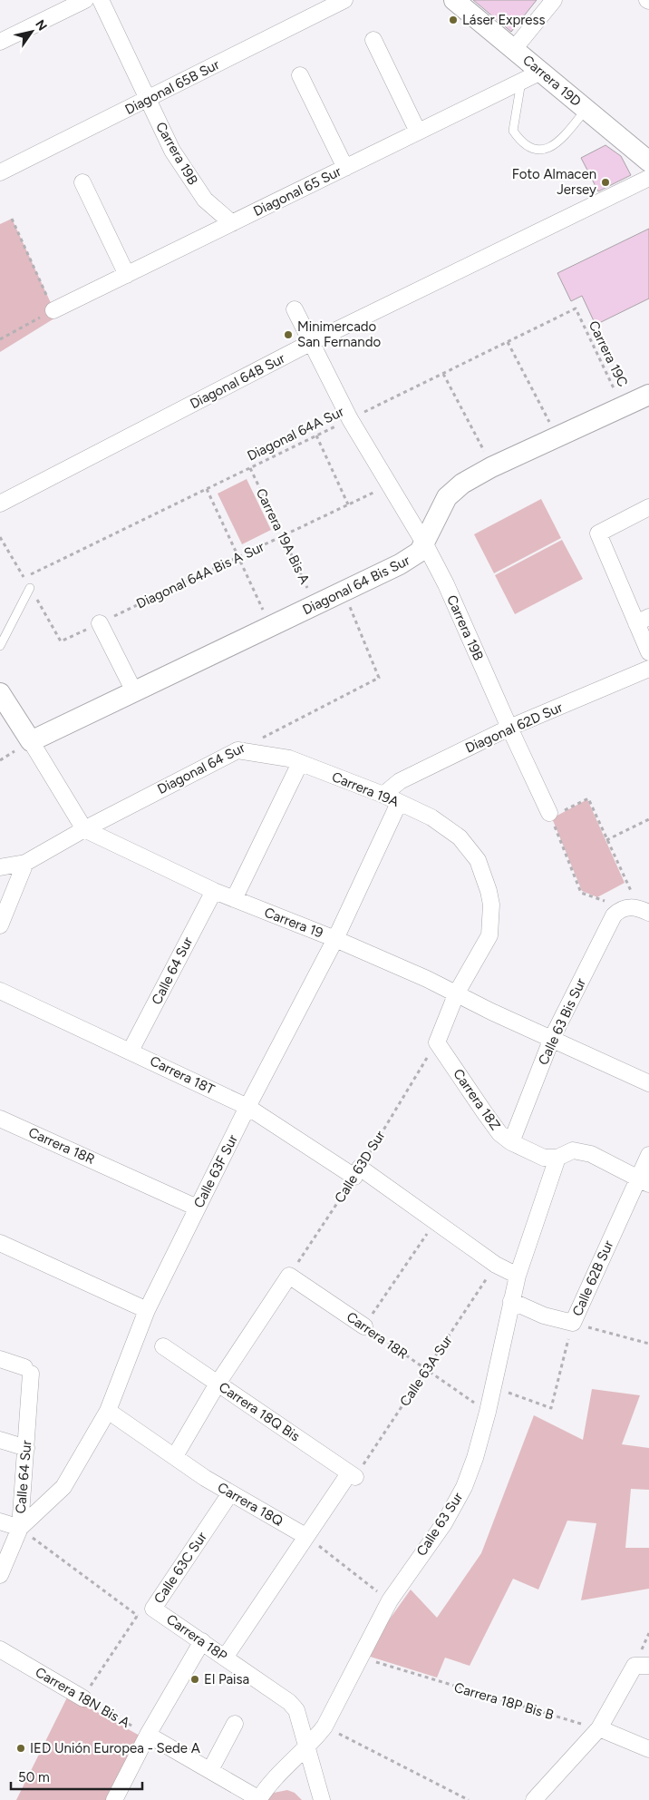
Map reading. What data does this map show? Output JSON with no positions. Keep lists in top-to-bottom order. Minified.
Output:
{"streets":{"street":["Carrera 19D","Diagonal 65B Sur","Carrera 19B","Diagonal 65 Sur","Diagonal 64B Sur","Diagonal 64 Bis Sur","Diagonal 62D Sur","Diagonal 64 Sur","Carrera 19A","Carrera 19","Calle 64 Sur","Calle 63 Bis Sur","Carrera 18T","Carrera 18Z","Carrera 18R","Calle 63F Sur","Calle 62B Sur","Carrera 18Q Bis","Carrera 18Q","Calle 63 Sur","Calle 63C Sur","Carrera 18P","Carrera 18N Bis A"],"path":["Carrera 19C","Diagonal 64A Sur","Carrera 19A Bis A","Diagonal 64A Bis A Sur","Calle 63D Sur","Calle 63A Sur","Carrera 18P Bis B"]},"crossings":[["Carrera 19D","Diagonal 65 Sur"],["Diagonal 65B Sur","Carrera 19B"],["Carrera 19B","Diagonal 65 Sur"],["Carrera 19B","Diagonal 64B Sur"],["Carrera 19B","Diagonal 64A Sur"],["Carrera 19B","Diagonal 64A Bis A Sur"],["Carrera 19B","Diagonal 64 Bis Sur"],["Carrera 19B","Diagonal 62D Sur"],["Carrera 19C","Diagonal 64A Sur"],["Carrera 19C","Diagonal 64 Bis Sur"],["Diagonal 64A Sur","Carrera 19A Bis A"],["Carrera 19A Bis A","Diagonal 64A Bis A Sur"],["Carrera 19A Bis A","Diagonal 64 Bis Sur"],["Diagonal 64 Bis Sur","Diagonal 64 Sur"],["Diagonal 62D Sur","Carrera 19A"],["Diagonal 64 Sur","Carrera 19A"],["Diagonal 64 Sur","Carrera 19"],["Carrera 19A","Carrera 19"],["Carrera 19A","Calle 63F Sur"],["Carrera 19","Calle 64 Sur"],["Carrera 19","Calle 63 Bis Sur"],["Carrera 19","Calle 63F Sur"],["Calle 64 Sur","Carrera 18T"],["Calle 64 Sur","Calle 63F Sur"],["Calle 63 Bis Sur","Carrera 18Z"],["Carrera 18T","Calle 63D Sur"],["Carrera 18T","Calle 63F Sur"],["Carrera 18T","Calle 63A Sur"],["Carrera 18T","Calle 63 Sur"],["Carrera 18Z","Calle 63D Sur"],["Carrera 18Z","Calle 62B Sur"],["Carrera 18Z","Calle 63 Sur"],["Carrera 18R","Calle 63D Sur"],["Carrera 18R","Calle 63F Sur"],["Carrera 18R","Calle 63A Sur"],["Carrera 18R","Calle 63 Sur"],["Calle 63F Sur","Carrera 18Q"],["Calle 62B Sur","Calle 63 Sur"],["Calle 63A Sur","Carrera 18Q Bis"],["Carrera 18Q","Calle 63C Sur"],["Calle 63 Sur","Carrera 18P"],["Calle 63 Sur","Carrera 18P Bis B"],["Calle 63C Sur","Carrera 18P"],["Calle 63C Sur","Carrera 18N Bis A"]],"places":["Láser Express","Foto Almacen Jersey","Minimercado San Fernando","El Paisa","IED Unión Europea - Sede A"],"scale_bar":"50 m","north":"top right"}
